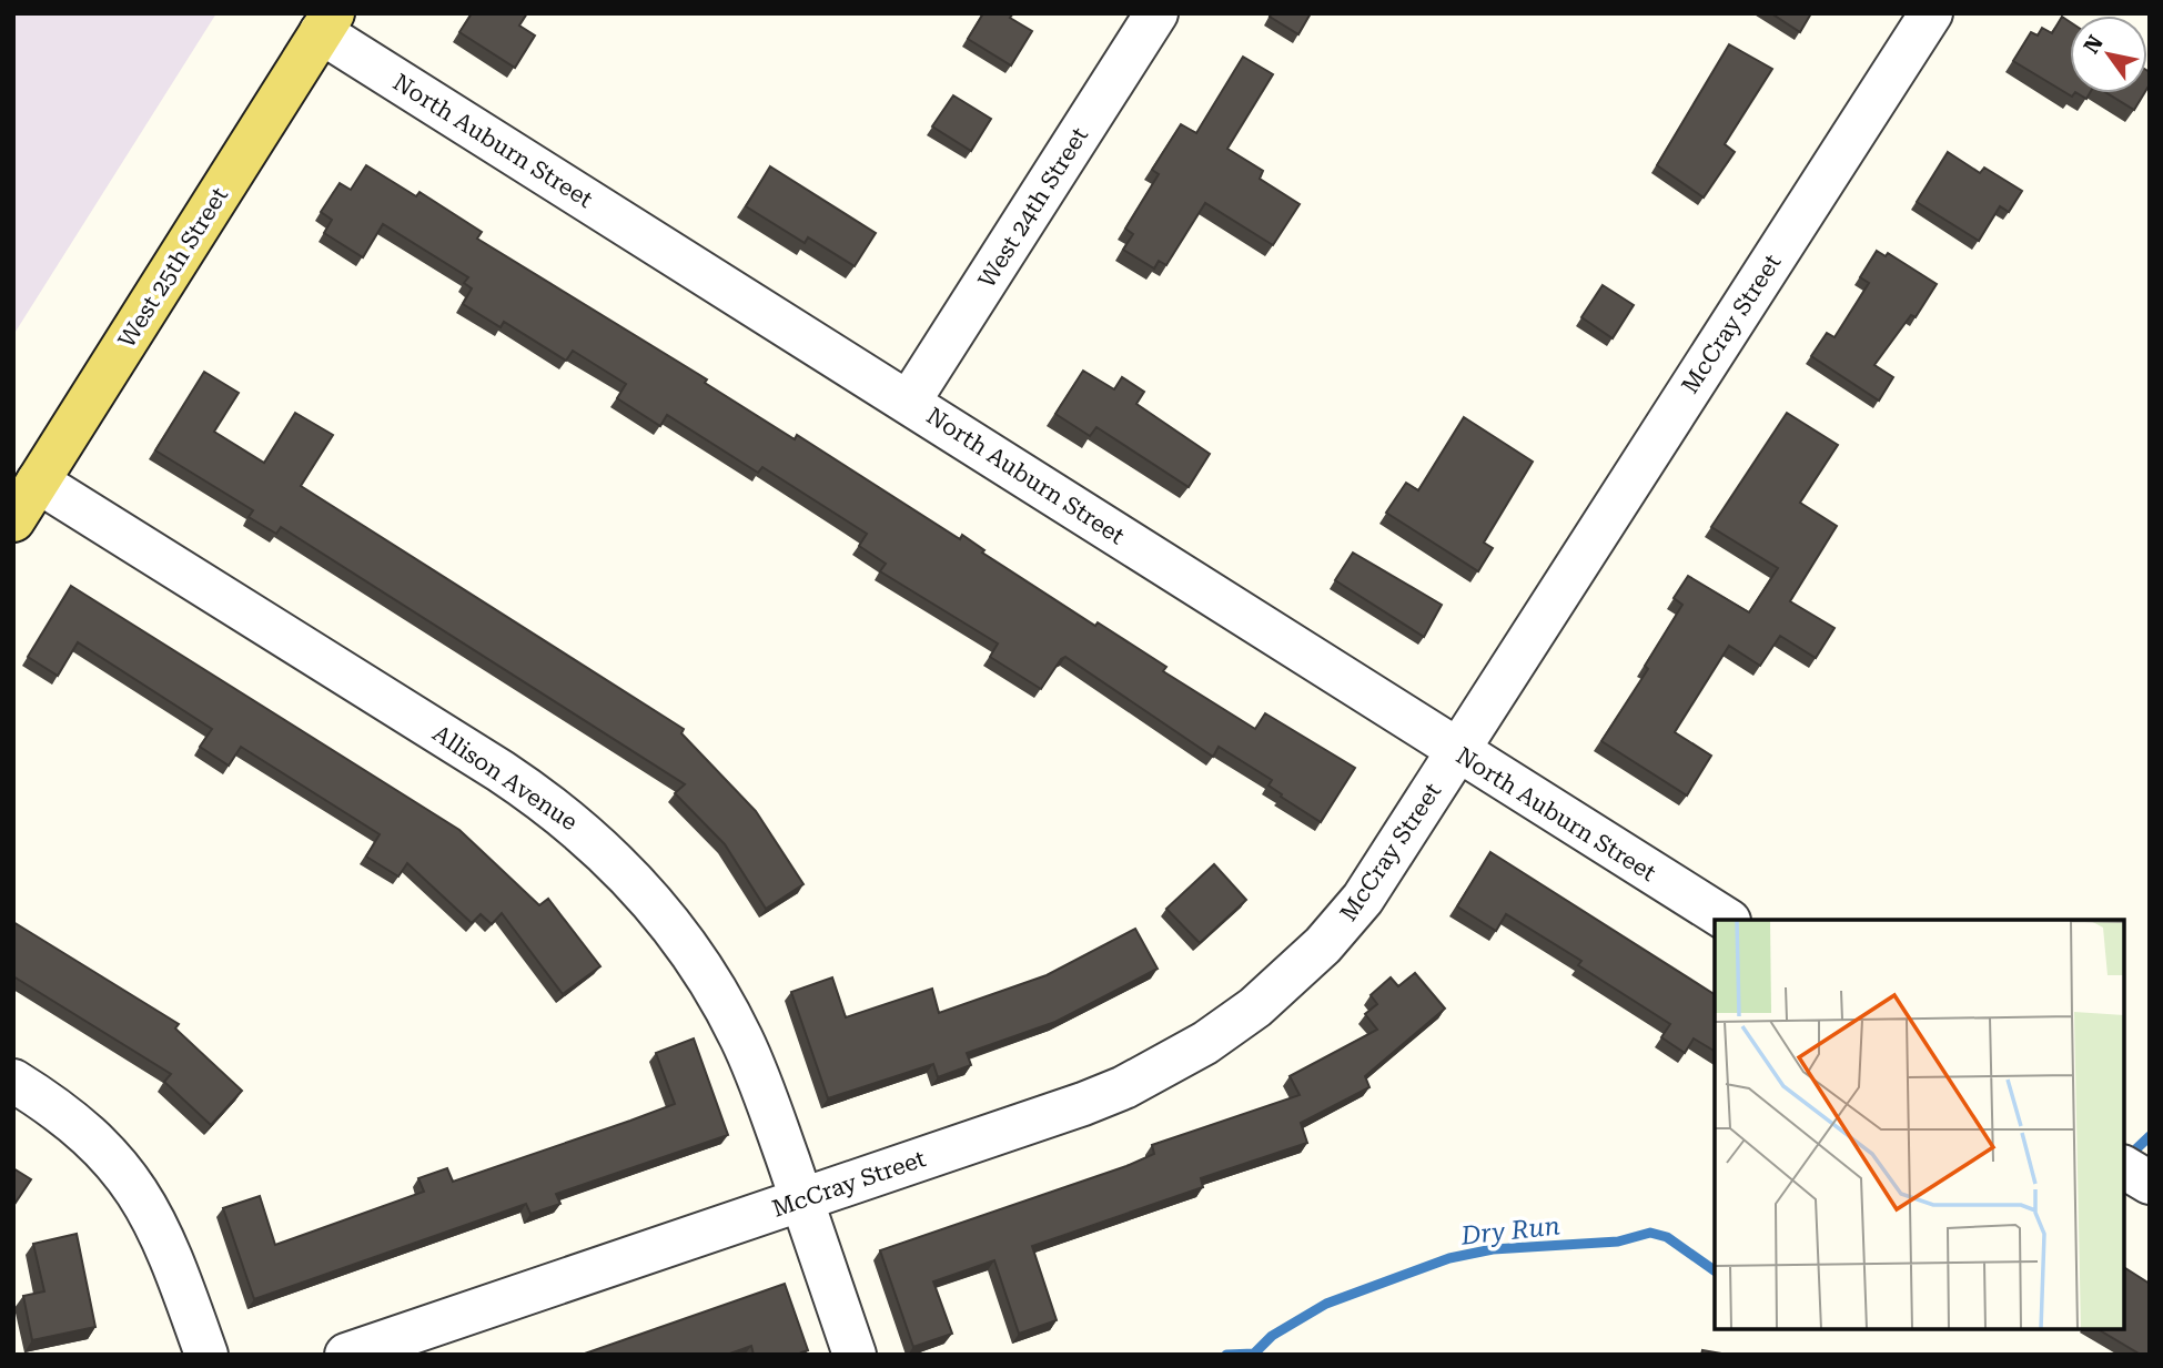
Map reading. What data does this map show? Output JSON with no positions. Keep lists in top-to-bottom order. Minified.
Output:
{"streets":{"main road":["West 25th Street"],"street":["North Auburn Street","West 24th Street","McCray Street","Allison Avenue"]},"crossings":[["North Auburn Street","West 24th Street"],["North Auburn Street","West 25th Street"],["North Auburn Street","McCray Street"],["West 25th Street","Allison Avenue"],["McCray Street","Allison Avenue"]],"water":["Dry Run"],"north":"top left"}
